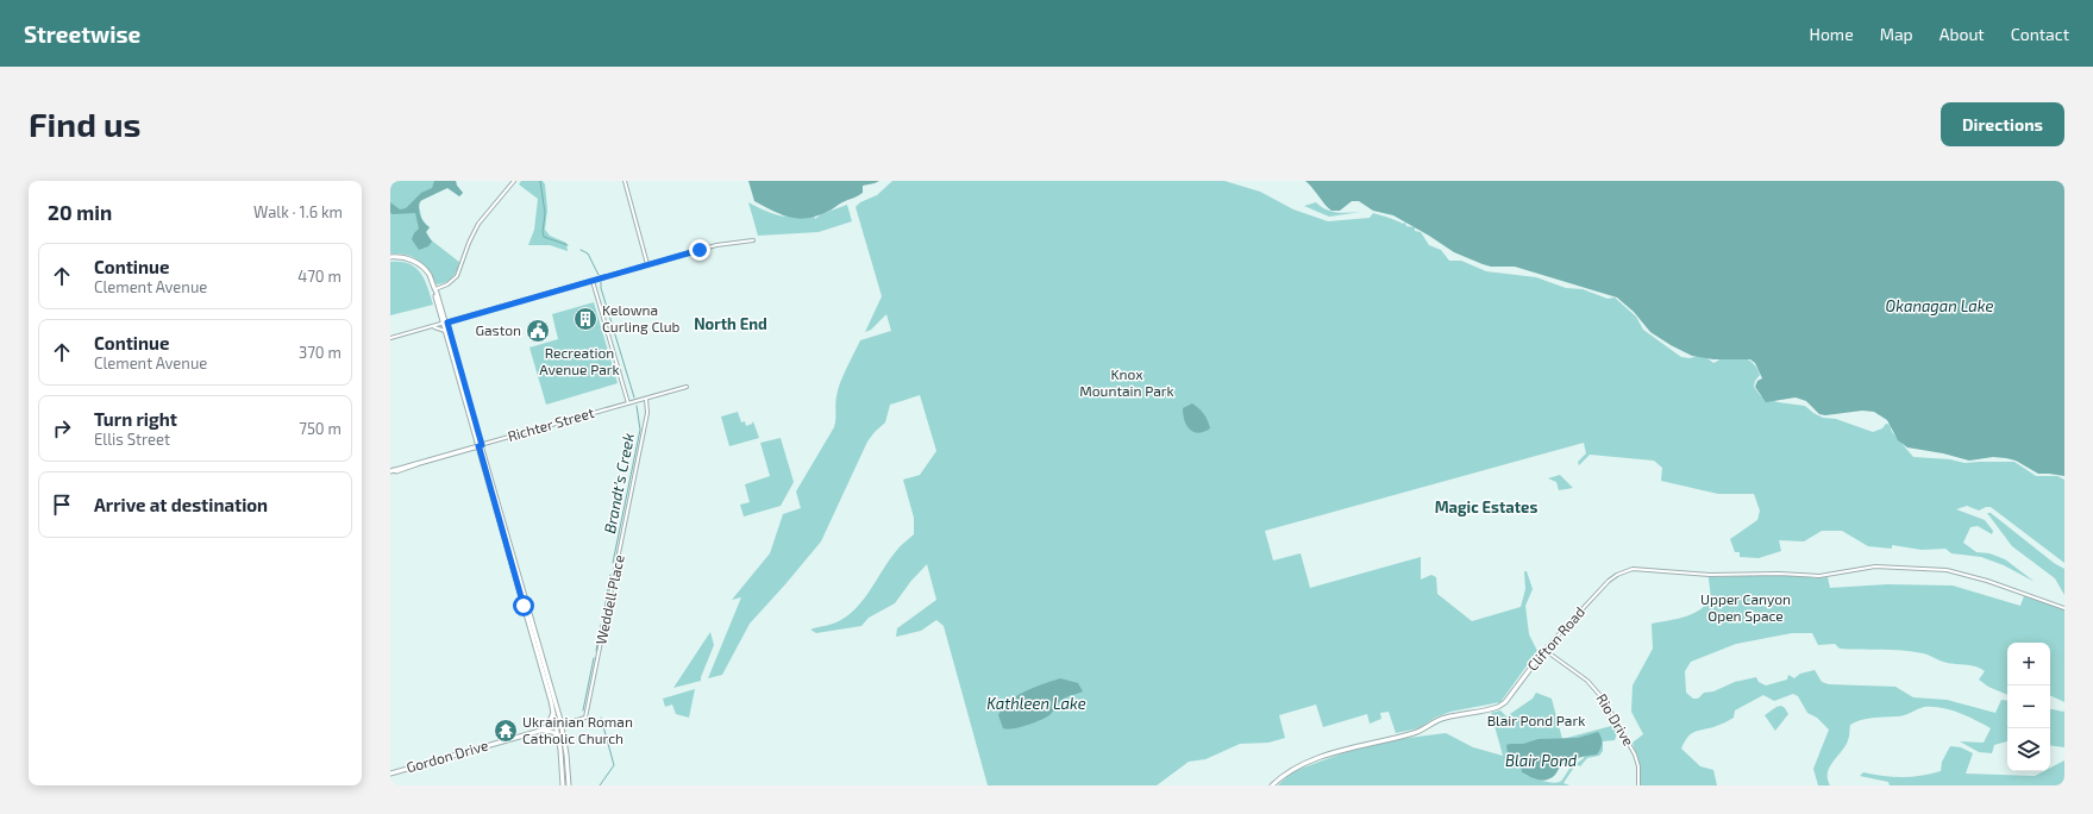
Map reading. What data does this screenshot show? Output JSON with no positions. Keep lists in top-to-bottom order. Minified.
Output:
{"streets":{"main road":["Richter Street","Clifton Road","Gordon Drive"],"street":["Weddell Place","Rio Drive"]},"crossings":[["Richter Street","Weddell Place"],["Weddell Place","Gordon Drive"],["Clifton Road","Rio Drive"]],"districts":["North End","Magic Estates"],"water":["Okanagan Lake","Brandt's Creek","Kathleen Lake","Blair Pond"],"parks":["Recreation Avenue Park","Knox Mountain Park","Upper Canyon Open Space","Blair Pond Park"],"places":{"building":["Kelowna Curling Club"],"public building":["Gaston"],"temple":["Ukrainian Roman Catholic Church"]},"page":{"header":"Streetwise","nav":["Home","Map","About","Contact"],"buttons":"Directions","title":"Find us","heading":["20 min","Walk · 1.6 km"],"list":[["Continue","Clement Avenue","470 m"],["Continue","Clement Avenue","370 m"],["Turn right","Ellis Street","750 m"],"Arrive at destination"],"map_buttons":["+","−"]}}
